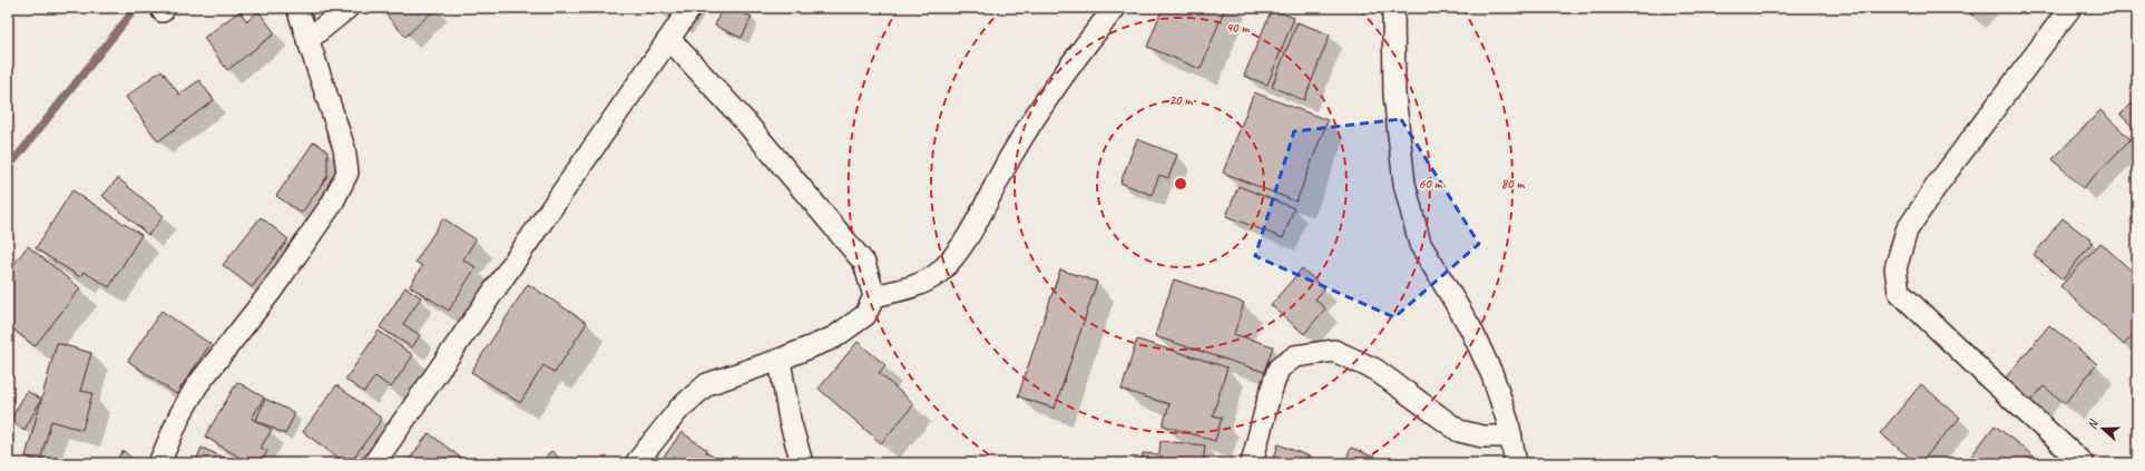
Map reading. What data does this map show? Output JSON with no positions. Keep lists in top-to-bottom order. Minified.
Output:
{"north":"left","rings":["40 m","20 m","60 m","80 m"]}
